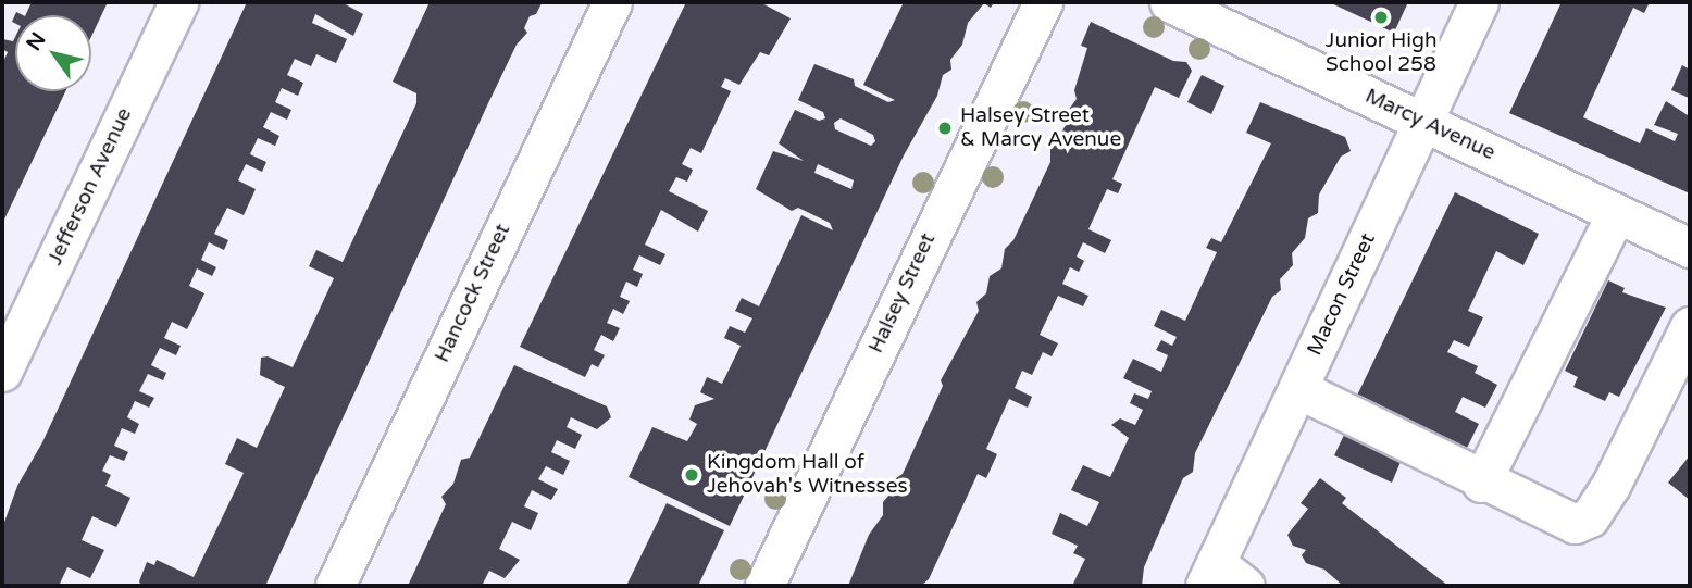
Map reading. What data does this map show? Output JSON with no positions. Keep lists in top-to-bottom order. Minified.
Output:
{"streets":{"street":["Marcy Avenue","Jefferson Avenue","Hancock Street","Halsey Street","Macon Street"]},"crossings":[["Marcy Avenue","Macon Street"]],"places":["Junior High School 258","Halsey Street & Marcy Avenue","Kingdom Hall of Jehovah's Witnesses"],"north":"top left"}
